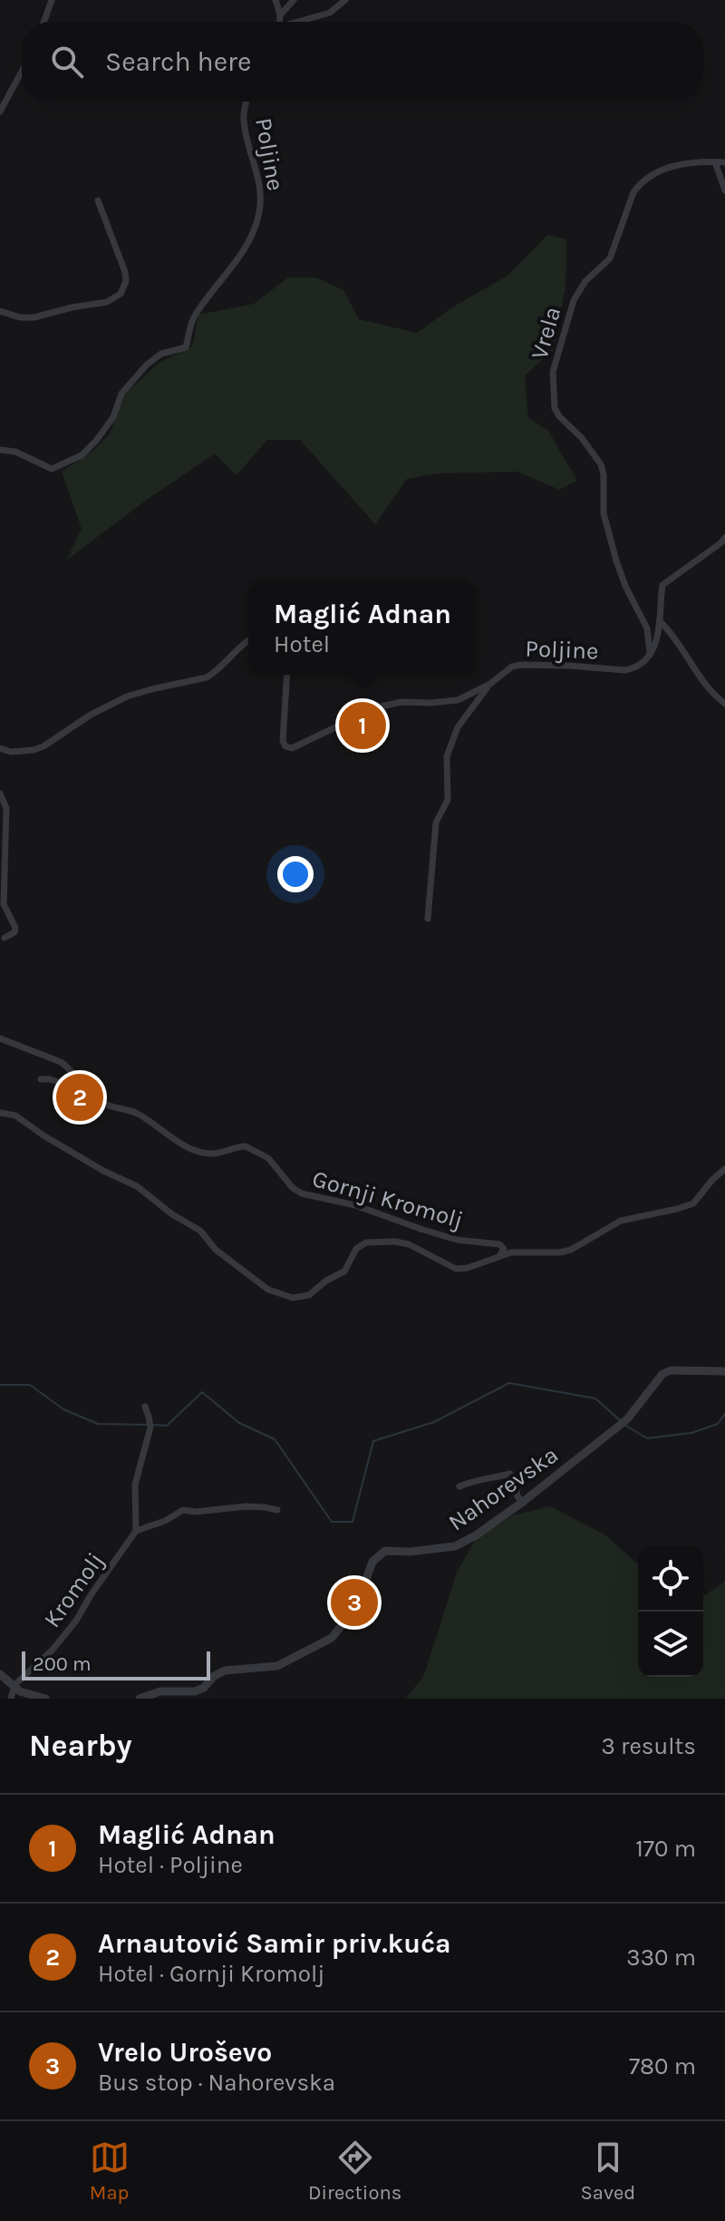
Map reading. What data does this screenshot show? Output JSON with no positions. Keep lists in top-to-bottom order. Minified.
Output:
{"streets":{"street":["Poljine","Vrela","Gornji Kromolj","Nahorevska","Kromolj"]},"crossings":[["Poljine","Vrela"]],"scale_bar":"200 m","page":{"search":"Search here","popup":["Maglić Adnan","Hotel"],"pins":["1","2","3"],"scale":"200 m","heading":["Nearby","3 results"],"list":[{"mark":"1","name":"Maglić Adnan","note":"Hotel · Poljine","value":"170 m"},{"mark":"2","name":"Arnautović Samir priv.kuća","note":"Hotel · Gornji Kromolj","value":"330 m"},{"mark":"3","name":"Vrelo Uroševo","note":"Bus stop · Nahorevska","value":"780 m"}],"nav":["Map","Directions","Saved"]}}
